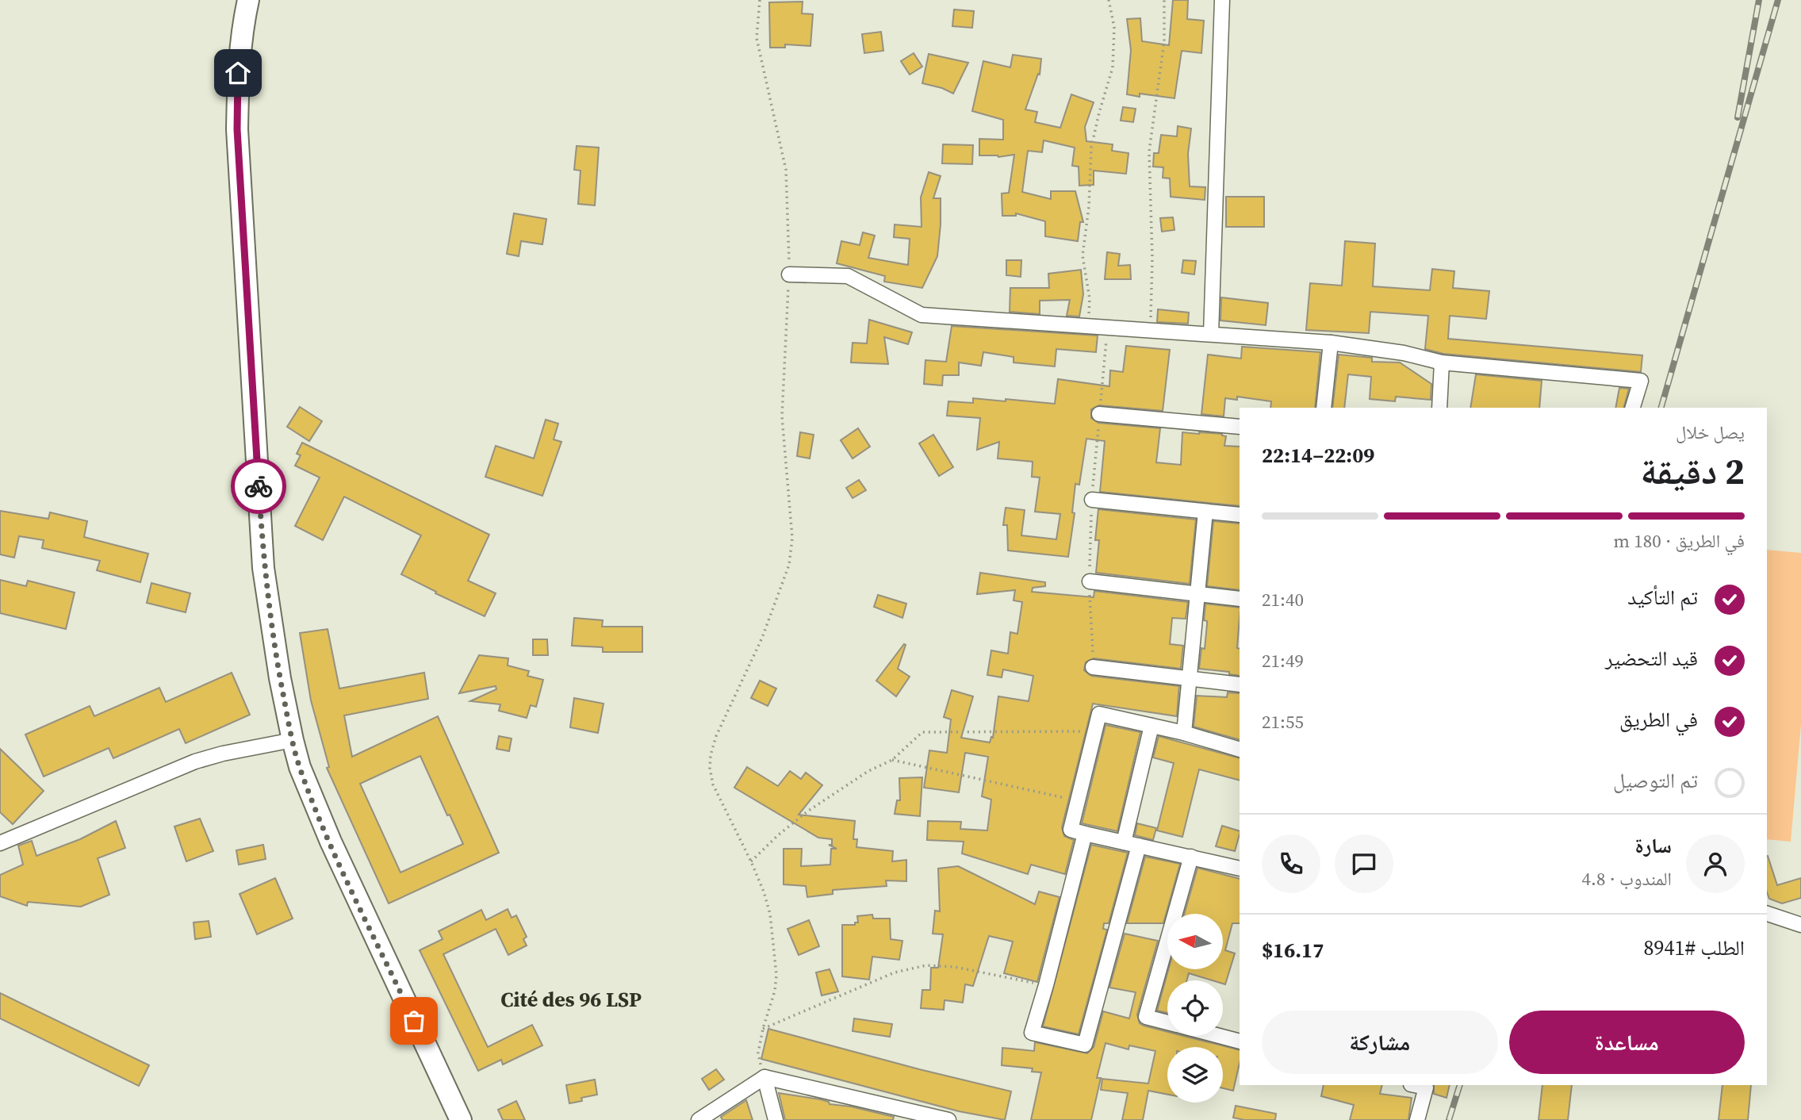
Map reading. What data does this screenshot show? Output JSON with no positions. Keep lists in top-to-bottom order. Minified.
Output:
{"districts":["Cité des 96 LSP"],"north":"left","page":{"heading":["2 دقيقة","يصل خلال","22:09–22:14"],"panel":["سارة","المندوب · 4.8","الطلب #8941","$16.17"],"bar":"في الطريق · 180 m","list":[["تم التأكيد","21:40"],["قيد التحضير","21:49"],["في الطريق","21:55"],"تم التوصيل"],"buttons":["مساعدة","مشاركة"]}}
